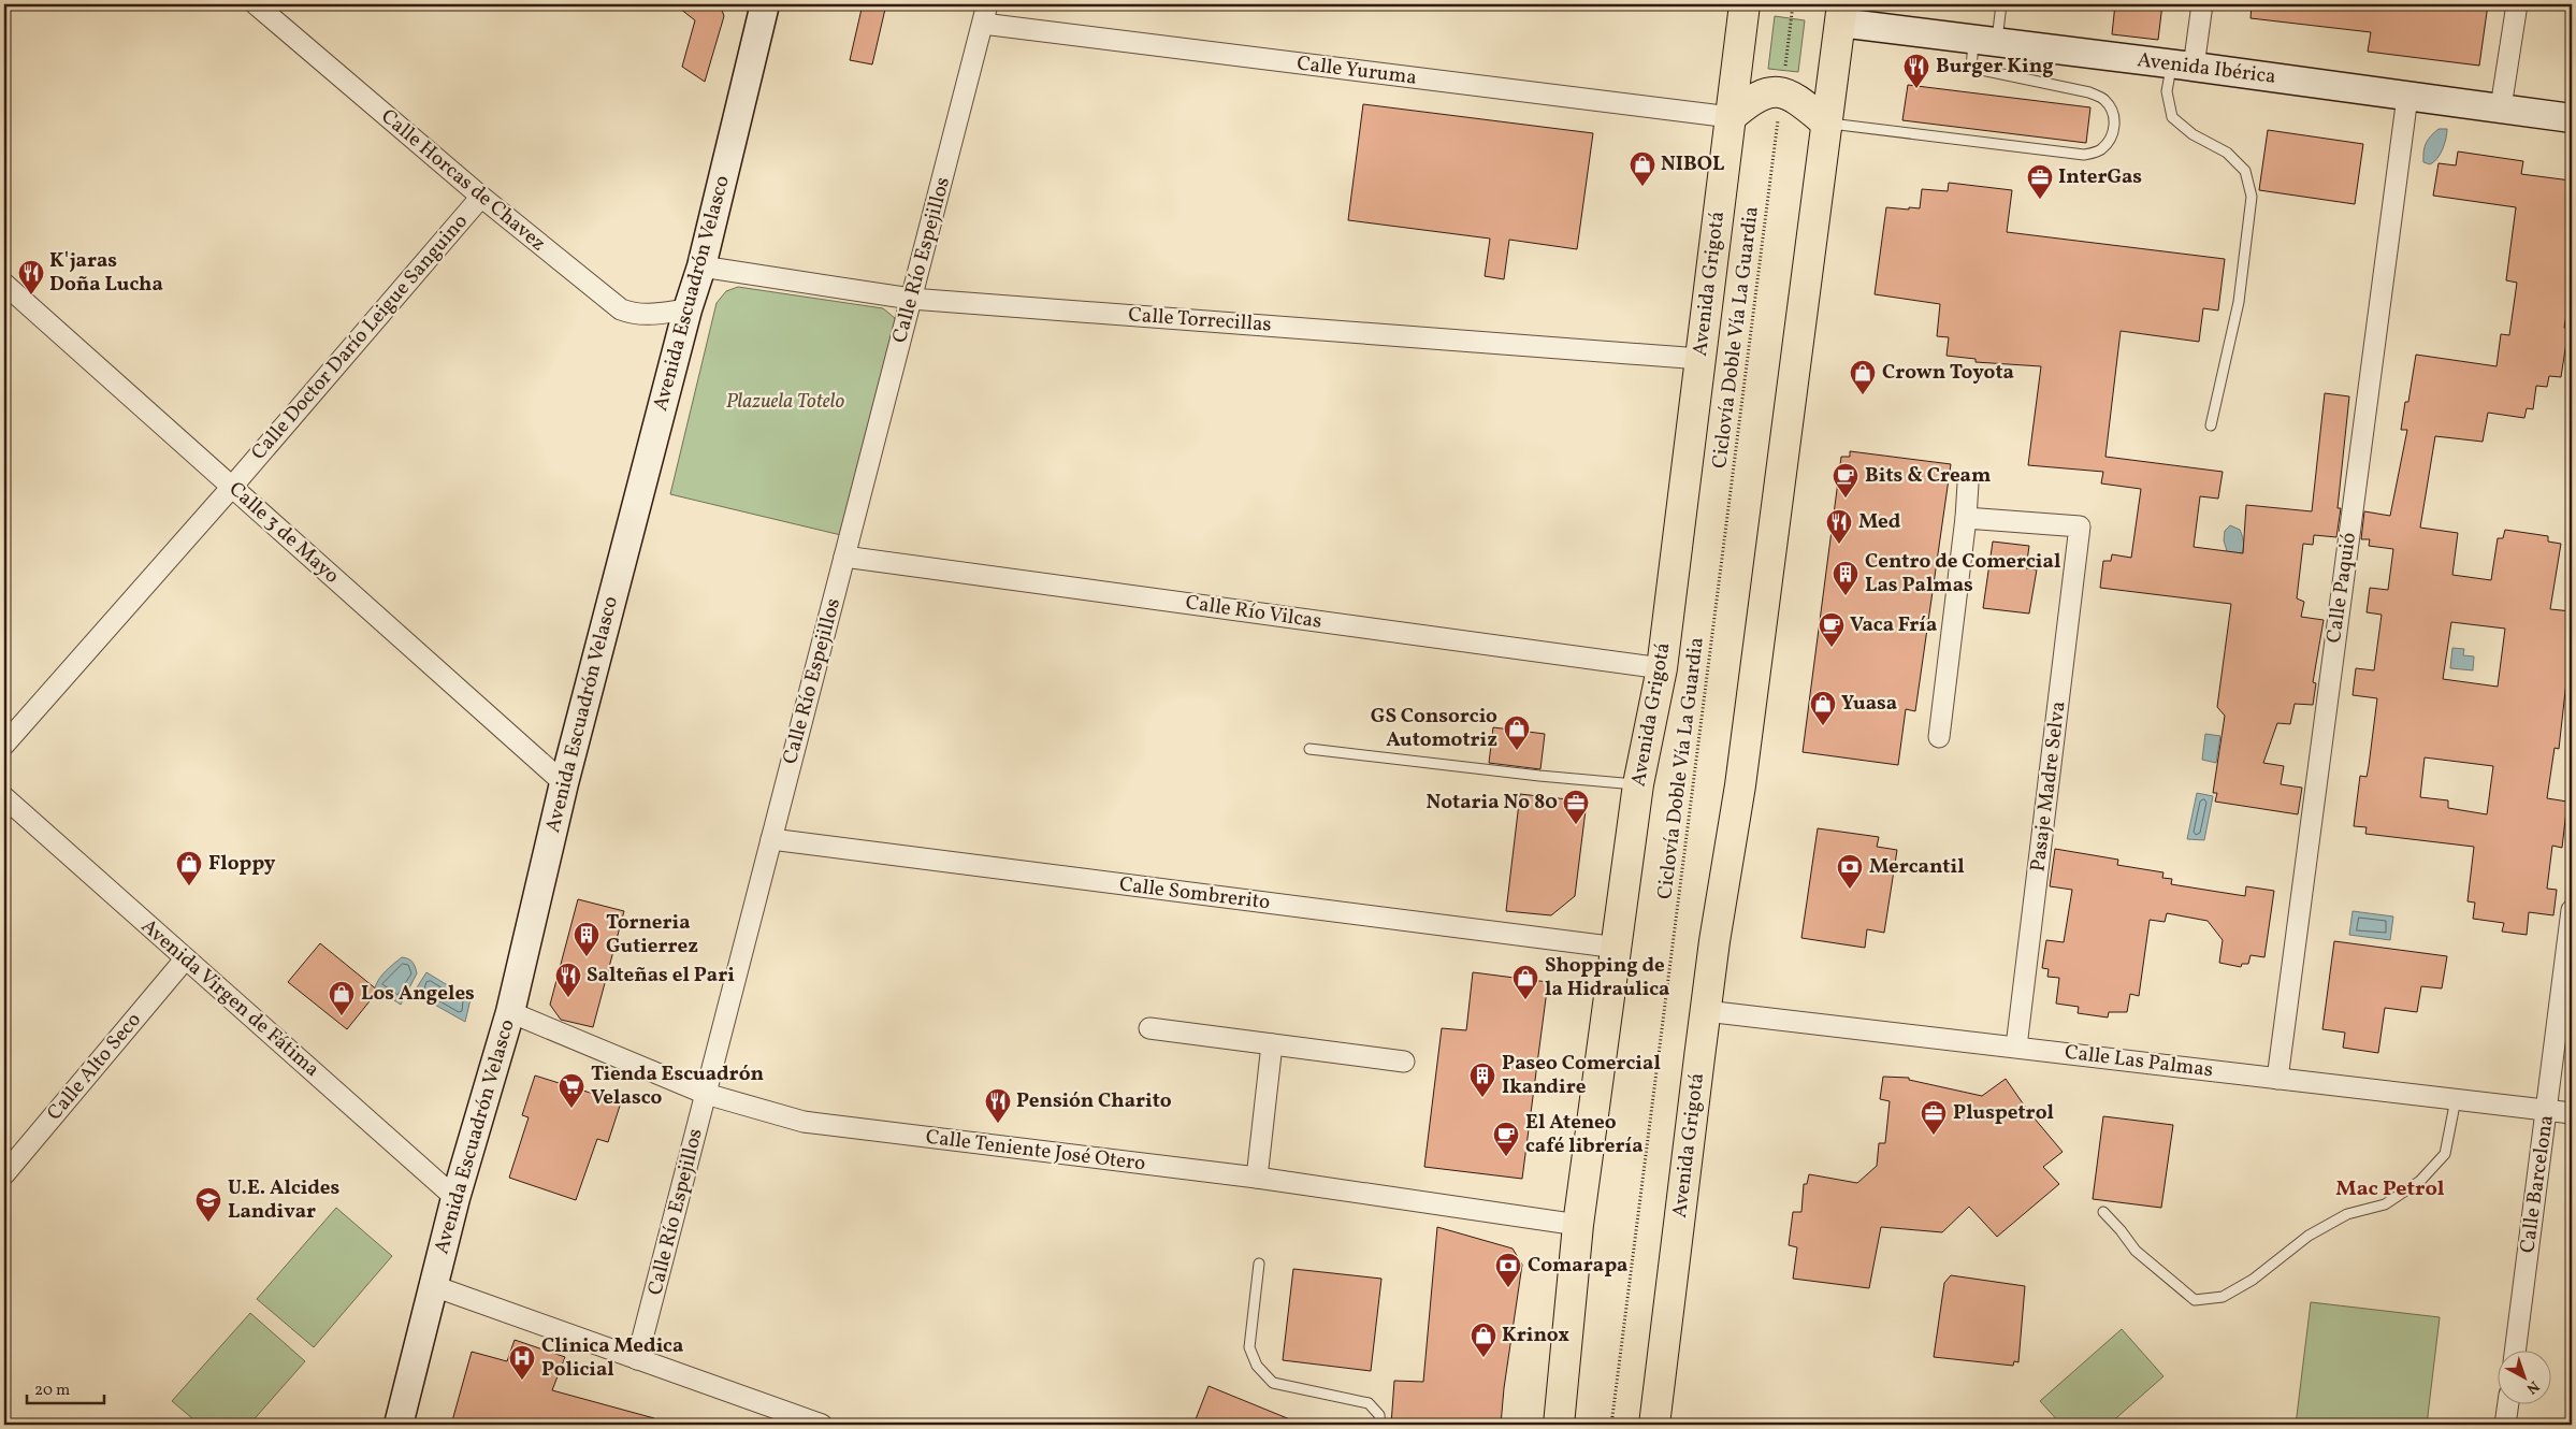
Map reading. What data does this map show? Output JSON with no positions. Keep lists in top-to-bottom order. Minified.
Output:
{"streets":{"main road":["Avenida Grigotá"],"street":["Avenida Ibérica","Calle Yuruma","Calle Horcas de Chavez","Calle Río Espejillos","Avenida Escuadrón Velasco","Calle Torrecillas","Calle Doctor Darío Leigue Sanguino","Calle 3 de Mayo","Calle Paquió","Calle Río Vilcas","Pasaje Madre Selva","Calle Sombrerito","Avenida Virgen de Fátima","Calle Las Palmas","Calle Alto Seco","Calle Teniente José Otero","Calle Barcelona"],"path":["Ciclovía Doble Vía La Guardia"]},"crossings":[["Avenida Ibérica","Avenida Grigotá"],["Avenida Ibérica","Calle Paquió"],["Calle Yuruma","Calle Río Espejillos"],["Calle Yuruma","Avenida Grigotá"],["Calle Horcas de Chavez","Avenida Escuadrón Velasco"],["Calle Horcas de Chavez","Calle Doctor Darío Leigue Sanguino"],["Calle Río Espejillos","Calle Torrecillas"],["Calle Río Espejillos","Calle Río Vilcas"],["Calle Río Espejillos","Calle Sombrerito"],["Calle Río Espejillos","Calle Teniente José Otero"],["Avenida Grigotá","Calle Torrecillas"],["Avenida Grigotá","Calle Río Vilcas"],["Avenida Grigotá","Calle Sombrerito"],["Avenida Grigotá","Calle Las Palmas"],["Avenida Grigotá","Calle Teniente José Otero"],["Avenida Escuadrón Velasco","Calle Torrecillas"],["Avenida Escuadrón Velasco","Calle 3 de Mayo"],["Avenida Escuadrón Velasco","Avenida Virgen de Fátima"],["Avenida Escuadrón Velasco","Calle Teniente José Otero"],["Calle Doctor Darío Leigue Sanguino","Calle 3 de Mayo"],["Calle Paquió","Calle Las Palmas"],["Pasaje Madre Selva","Calle Las Palmas"],["Avenida Virgen de Fátima","Calle Alto Seco"],["Calle Las Palmas","Calle Barcelona"]],"districts":["Mac Petrol"],"parks":["Plazuela Totelo"],"places":{"restaurant":["Burger King","K'jaras Doña Lucha","Med","Salteñas el Pari","Pensión Charito"],"shop":["NIBOL","Crown Toyota","Yuasa","GS Consorcio Automotriz","Floppy","Shopping de la Hidraulica","Los Angeles","Krinox"],"office":["InterGas","Notaria No 80","Pluspetrol"],"cafe":["Bits & Cream","Vaca Fría","El Ateneo café librería"],"building":["Centro de Comercial Las Palmas","Torneria Gutierrez","Paseo Comercial Ikandire"],"bank":["Mercantil","Comarapa"],"supermarket":["Tienda Escuadrón Velasco"],"school or university":["U.E. Alcides Landivar"],"hospital":["Clinica Medica Policial"]},"scale_bar":"20 m","north":"bottom right"}
